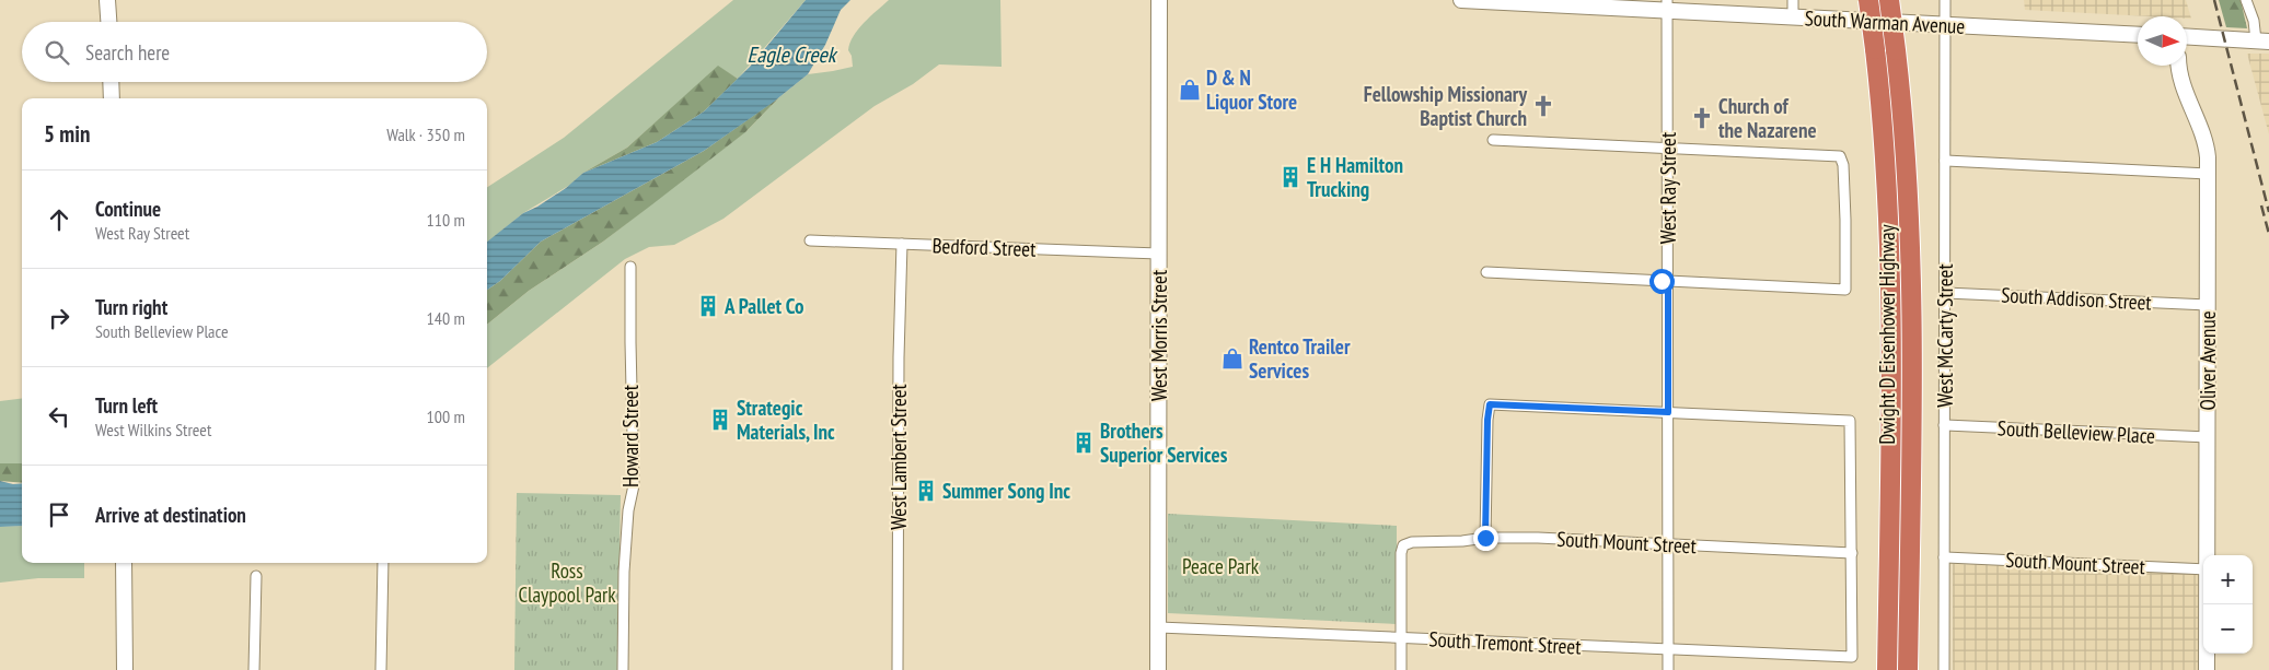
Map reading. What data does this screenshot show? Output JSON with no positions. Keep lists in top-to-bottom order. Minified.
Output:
{"streets":{"highway":["Dwight D Eisenhower Highway"],"main road":["South Warman Avenue","West Morris Street","Oliver Avenue"],"street":["West Ray Street","Bedford Street","South Addison Street","West McCarty Street","South Belleview Place","Howard Street","West Lambert Street","South Mount Street","South Tremont Street"]},"crossings":[["South Warman Avenue","West Ray Street"],["South Warman Avenue","West McCarty Street"],["West Ray Street","South Mount Street"],["West Ray Street","South Tremont Street"],["Bedford Street","West Morris Street"],["Bedford Street","West Lambert Street"],["South Addison Street","West McCarty Street"],["South Addison Street","Oliver Avenue"],["West Morris Street","South Tremont Street"],["West McCarty Street","South Belleview Place"],["West McCarty Street","South Mount Street"],["Oliver Avenue","South Belleview Place"],["South Mount Street","South Tremont Street"]],"water":["Eagle Creek"],"parks":["Peace Park","Ross Claypool Park"],"places":{"shop":["D & N Liquor Store","Rentco Trailer Services"],"church":["Fellowship Missionary Baptist Church","Church of the Nazarene"],"building":["E H Hamilton Trucking","A Pallet Co","Strategic Materials, Inc","Brothers Superior Services","Summer Song Inc"]},"north":"right","page":{"search":"Search here","heading":["5 min","Walk · 350 m"],"list":[["Continue","West Ray Street","110 m"],["Turn right","South Belleview Place","140 m"],["Turn left","West Wilkins Street","100 m"],"Arrive at destination"],"map_buttons":["+","−"]}}
